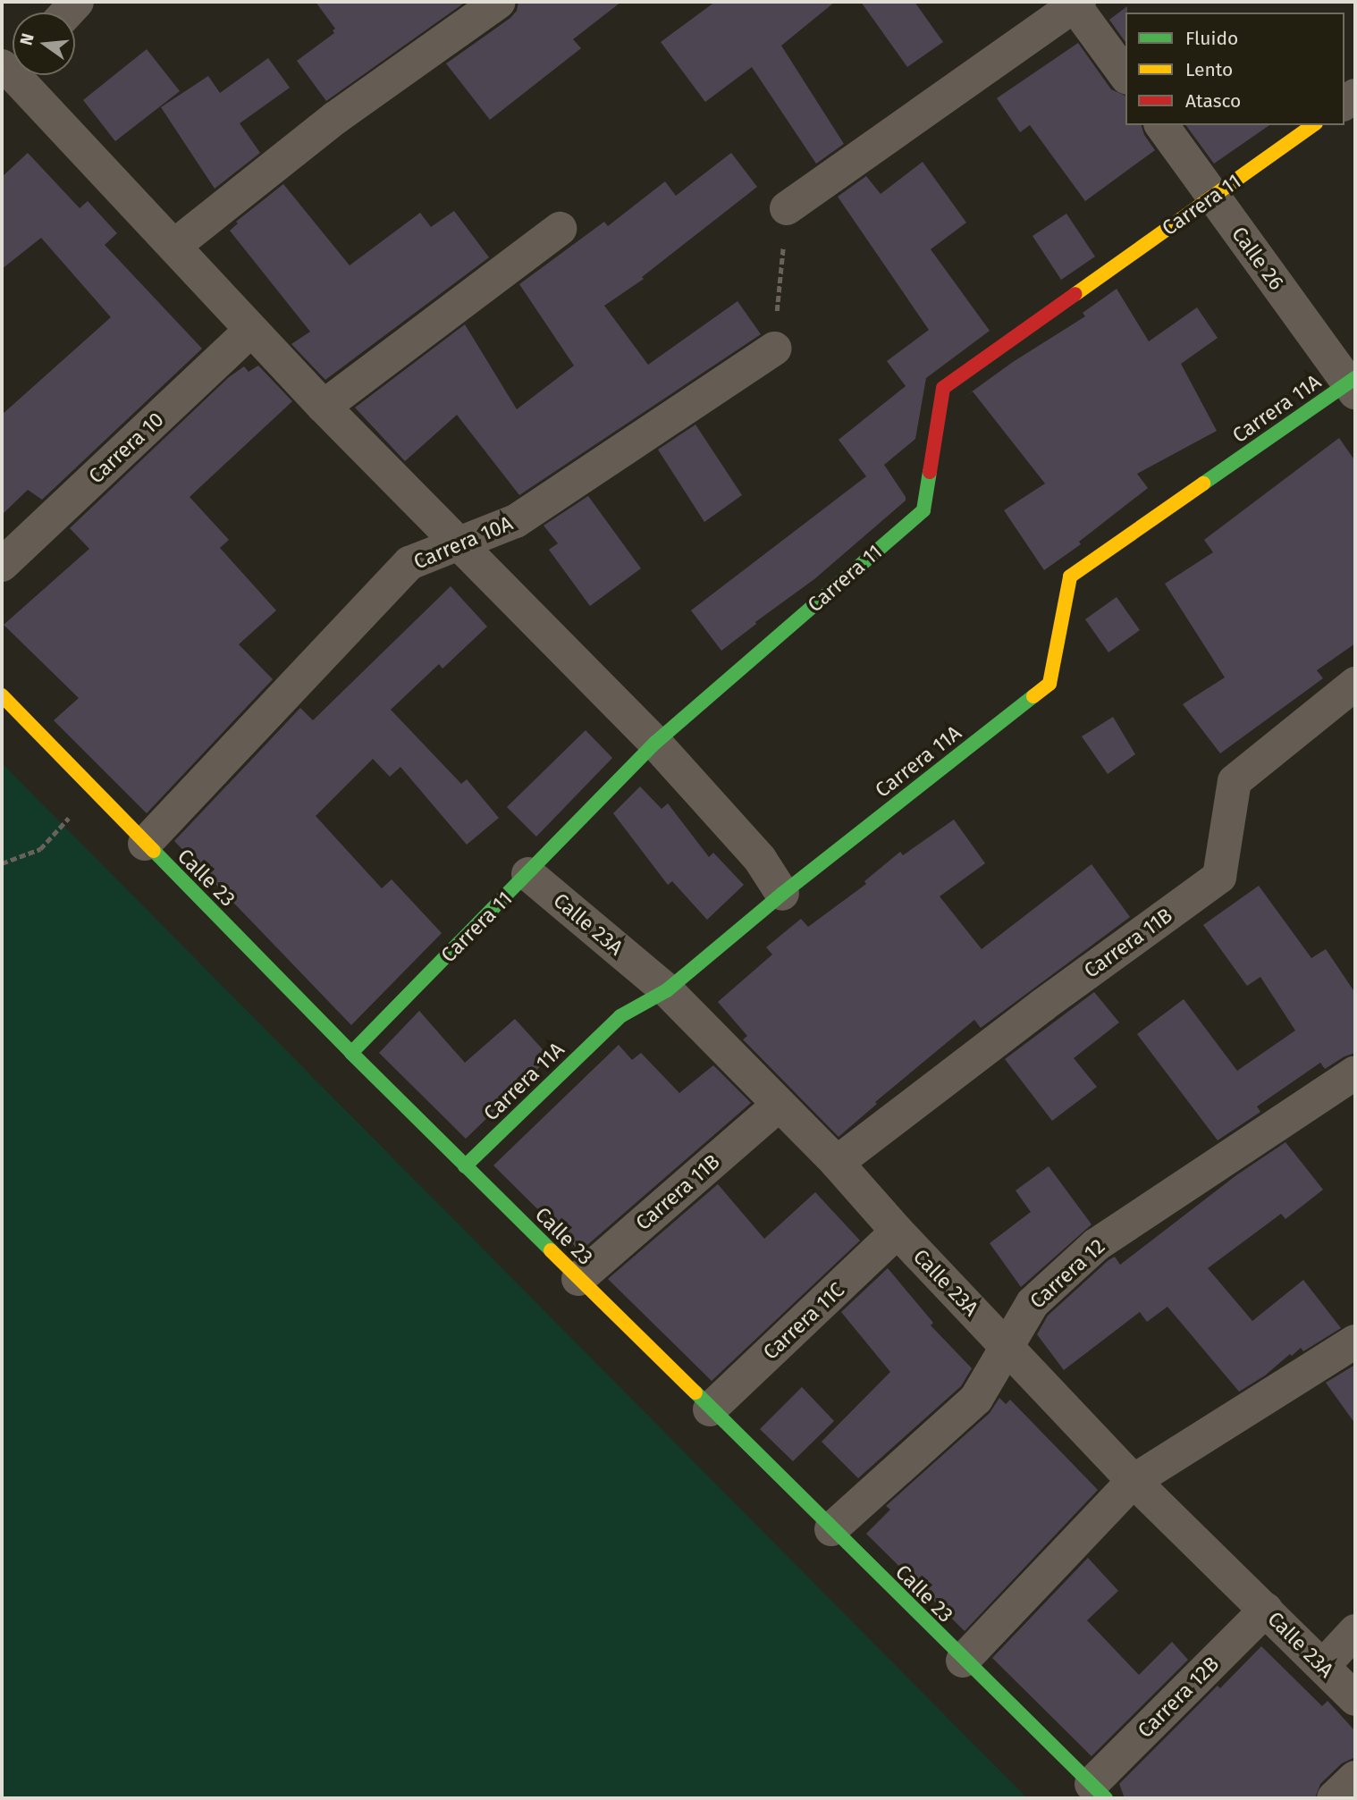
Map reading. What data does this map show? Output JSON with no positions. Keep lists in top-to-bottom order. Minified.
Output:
{"streets":{"street":["Carrera 11","Calle 26","Carrera 11A","Carrera 10","Carrera 10A","Calle 23","Calle 23A","Carrera 11B","Carrera 12","Carrera 11C","Carrera 12B"]},"crossings":[["Carrera 11","Calle 26"],["Carrera 11","Calle 23"],["Carrera 11","Calle 23A"],["Calle 26","Carrera 11A"],["Carrera 11A","Calle 23"],["Carrera 11A","Calle 23A"],["Carrera 10A","Calle 23"],["Calle 23","Carrera 11B"],["Calle 23","Carrera 12"],["Calle 23","Carrera 11C"],["Calle 23","Carrera 12B"],["Calle 23A","Carrera 11B"],["Calle 23A","Carrera 12"],["Calle 23A","Carrera 11C"],["Calle 23A","Carrera 12B"]],"legend":["Fluido","Lento","Atasco"],"north":"left"}
